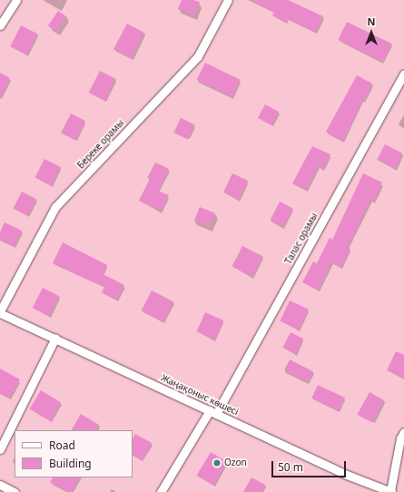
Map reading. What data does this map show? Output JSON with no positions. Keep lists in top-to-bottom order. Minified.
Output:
{"streets":{"street":["Береке орамы","Талас орамы","Жаңақоныс көшесі"]},"crossings":[["Береке орамы","Жаңақоныс көшесі"],["Талас орамы","Жаңақоныс көшесі"]],"places":["Ozon"],"legend":["Road","Building"],"scale_bar":"50 m","north":"top"}
